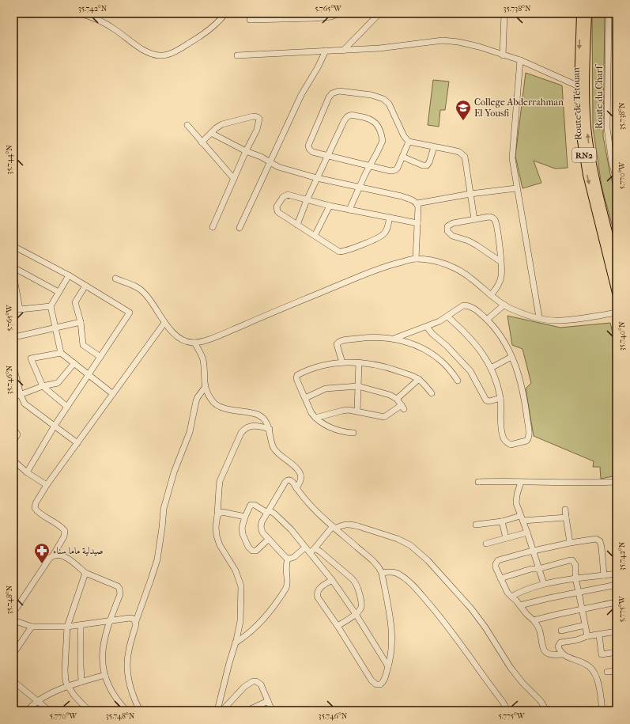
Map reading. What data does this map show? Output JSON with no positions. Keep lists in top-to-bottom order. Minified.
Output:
{"streets":{"highway":["Route de Tétouan","RN2"],"street":["Route du Charf"]},"places":{"school or university":["College Abderrahman El Yousfi"],"pharmacy":["صيدلية ماما سناء"]},"coordinates":["35.742°N","5.765°W","35.738°N","35.744°N","5.770°W","35.740°N","35.746°N","35.748°N","5.775°W"]}
